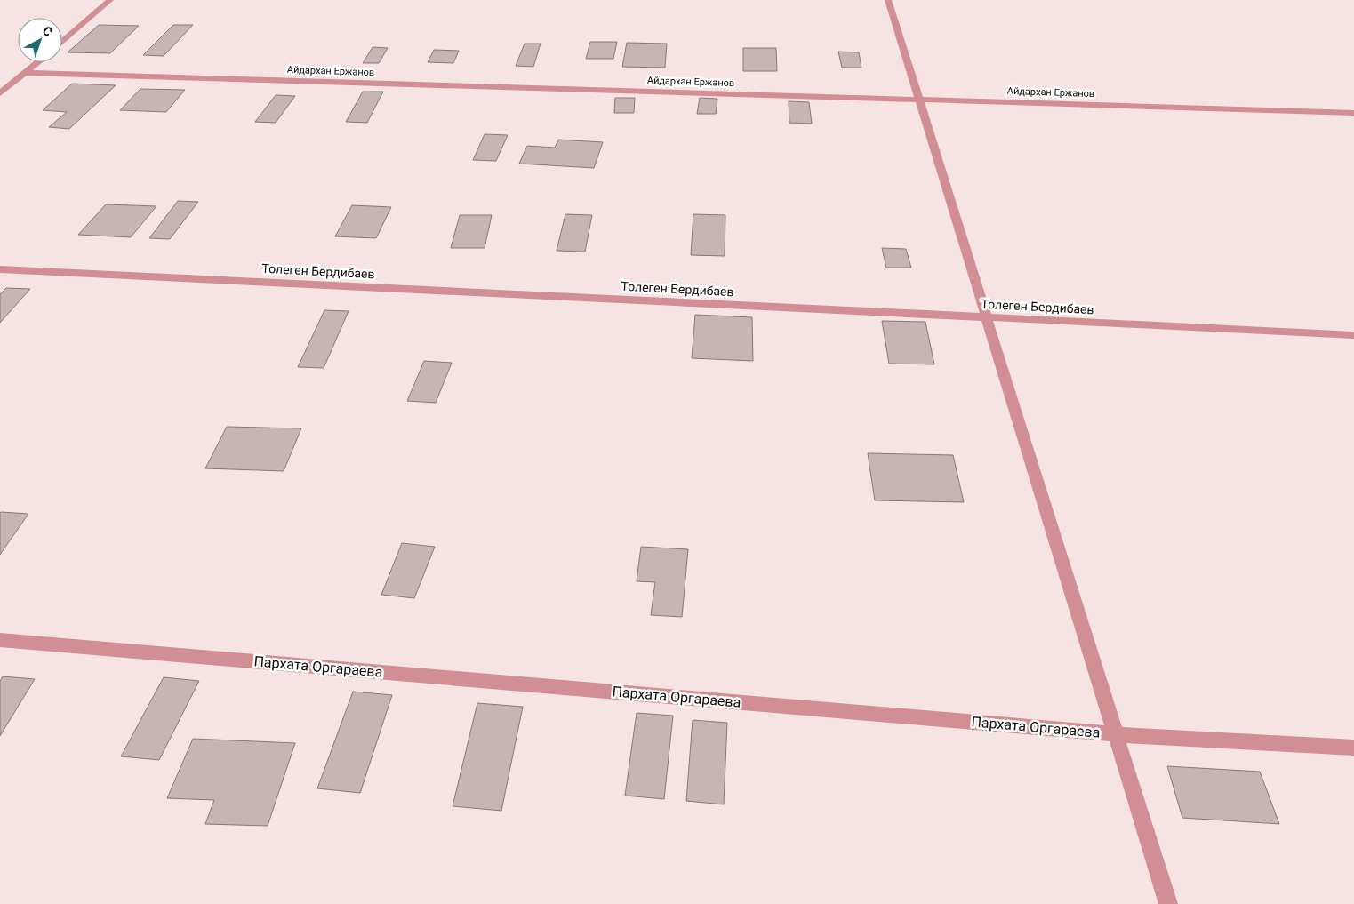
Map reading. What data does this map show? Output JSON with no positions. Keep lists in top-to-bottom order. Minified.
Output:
{"streets":{"street":["Айдархан Ержанов","Толеген Бердибаев","Пархата Оргараева"]},"north":"top right"}
